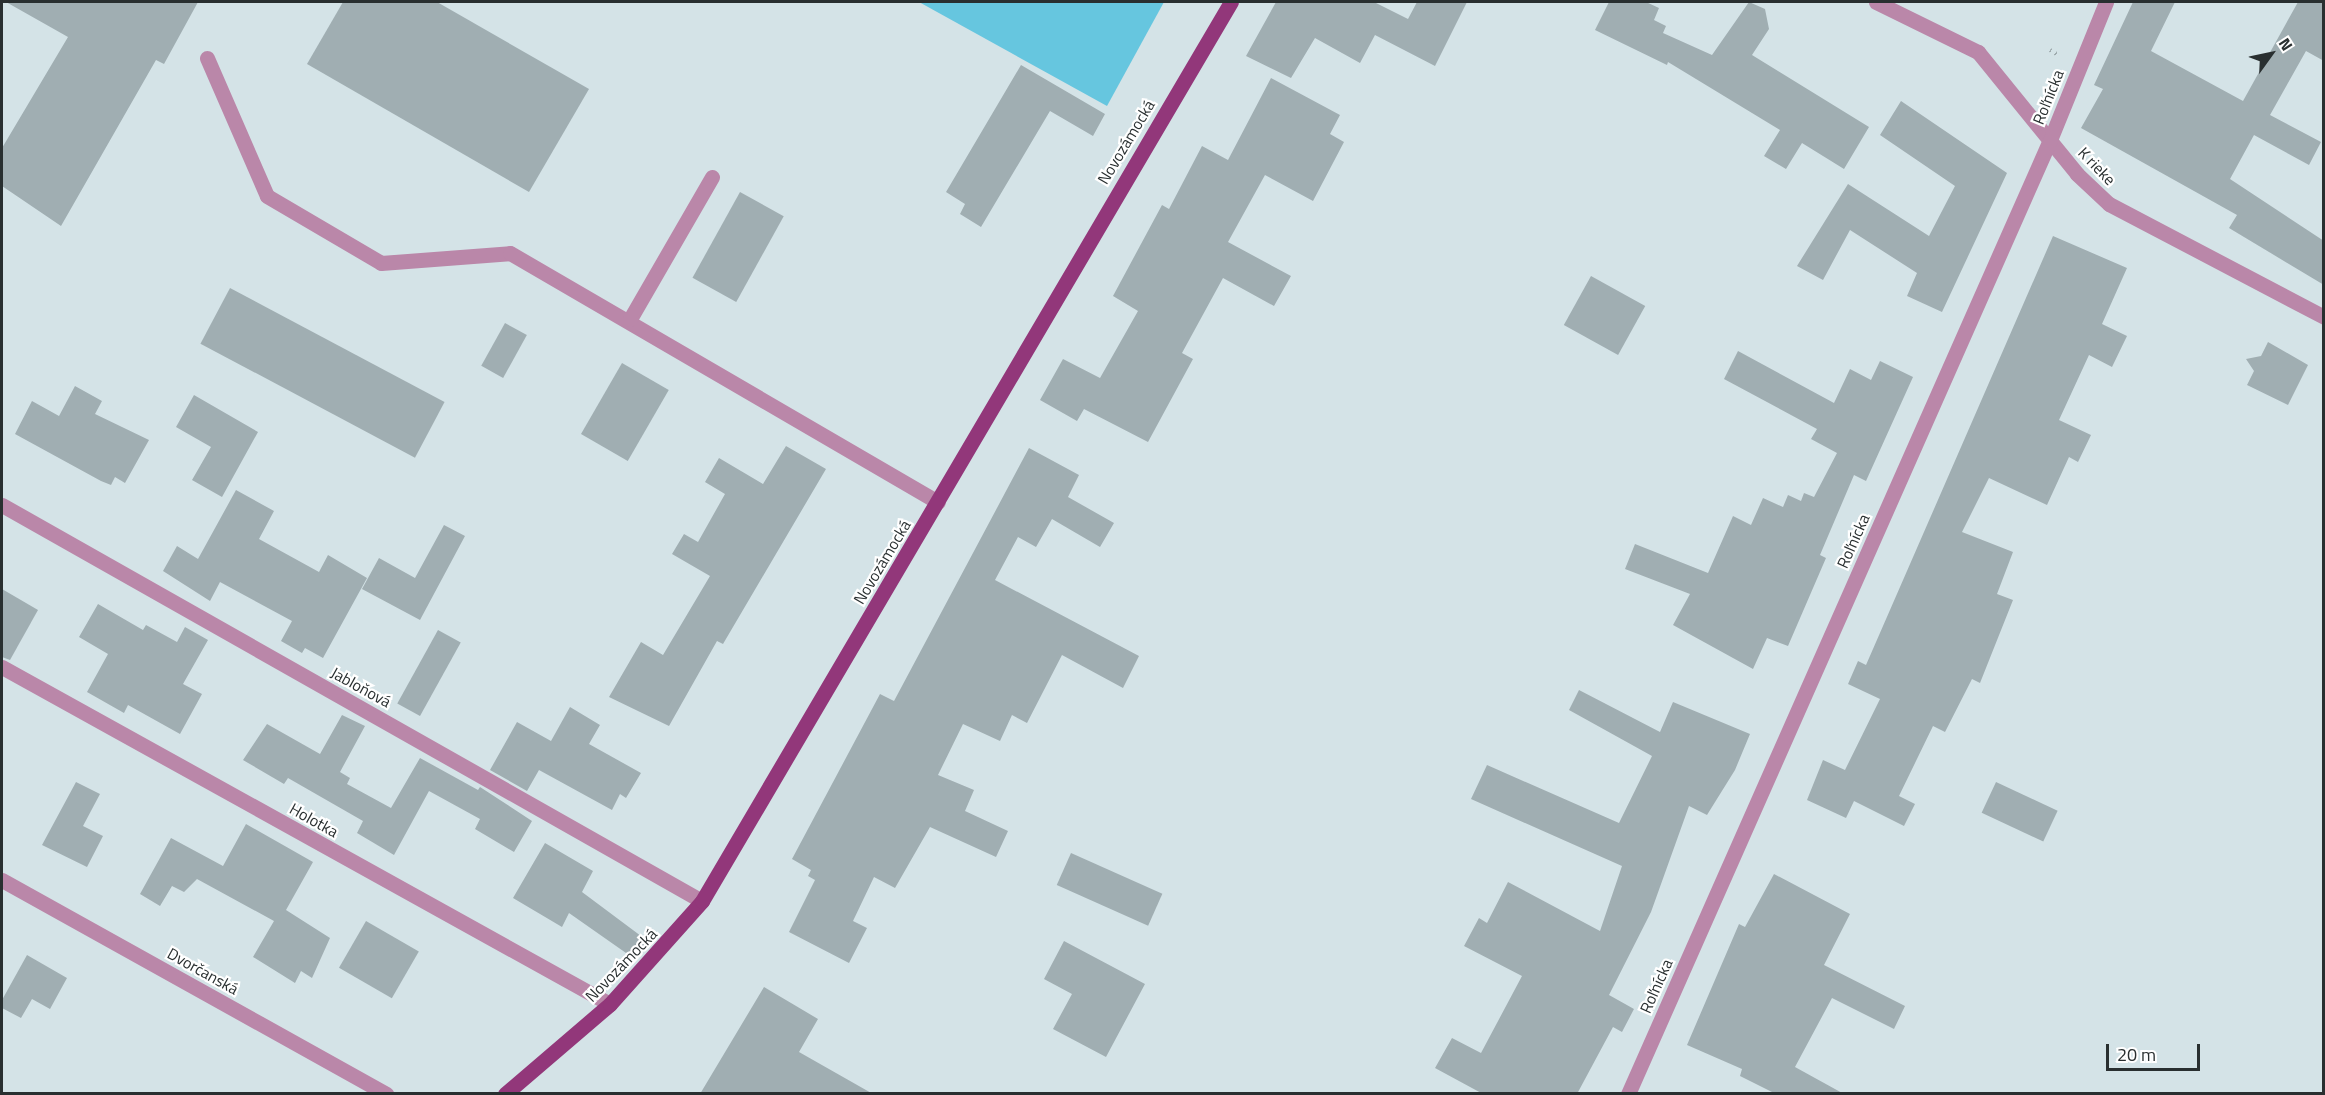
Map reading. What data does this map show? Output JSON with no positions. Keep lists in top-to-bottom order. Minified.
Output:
{"streets":{"main road":["Novozámocká"],"street":["Roľnícka","K rieke","Jabloňová","Holotka","Dvorčanská"]},"crossings":[["Roľnícka","K rieke"],["Novozámocká","Jabloňová"],["Novozámocká","Holotka"]],"scale_bar":"20 m","north":"top right"}
